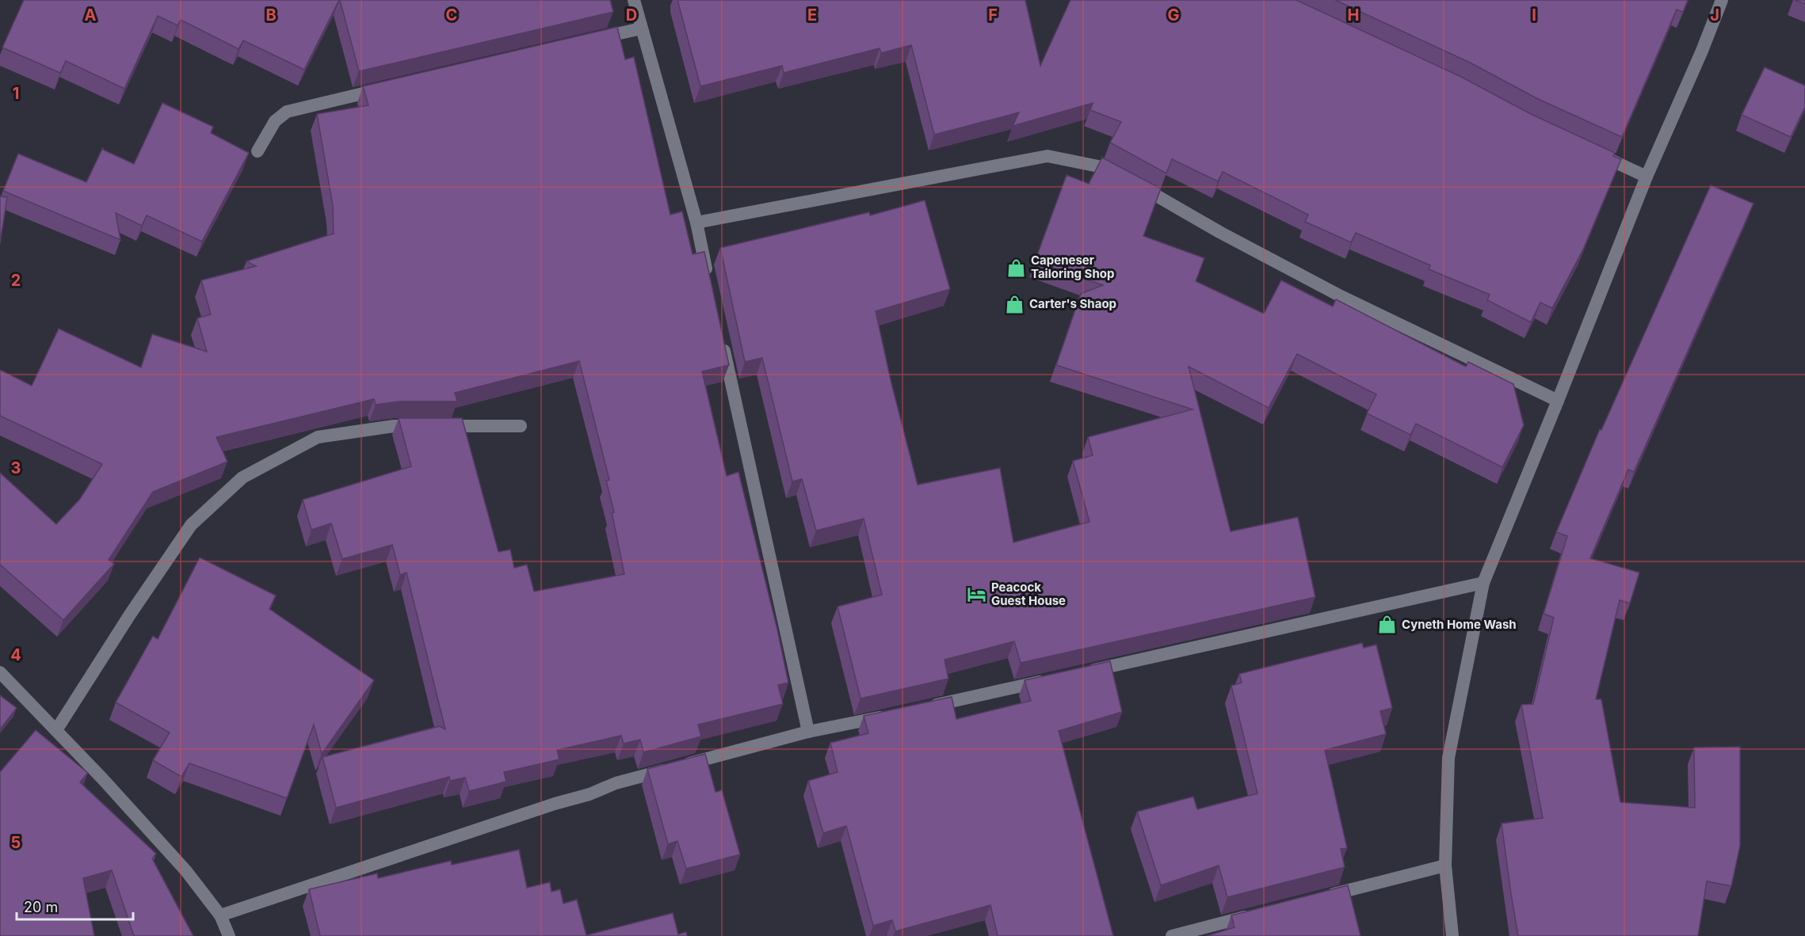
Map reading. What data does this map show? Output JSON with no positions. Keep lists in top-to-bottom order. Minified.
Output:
{"places":{"shop":["Capeneser Tailoring Shop","Carter's Shaop","Cyneth Home Wash"],"hotel":["Peacock Guest House"]},"scale_bar":"20 m","grid":{"columns":["A","B","C","D","E","F","G","H","I","J"],"rows":["1","2","3","4","5"]}}
